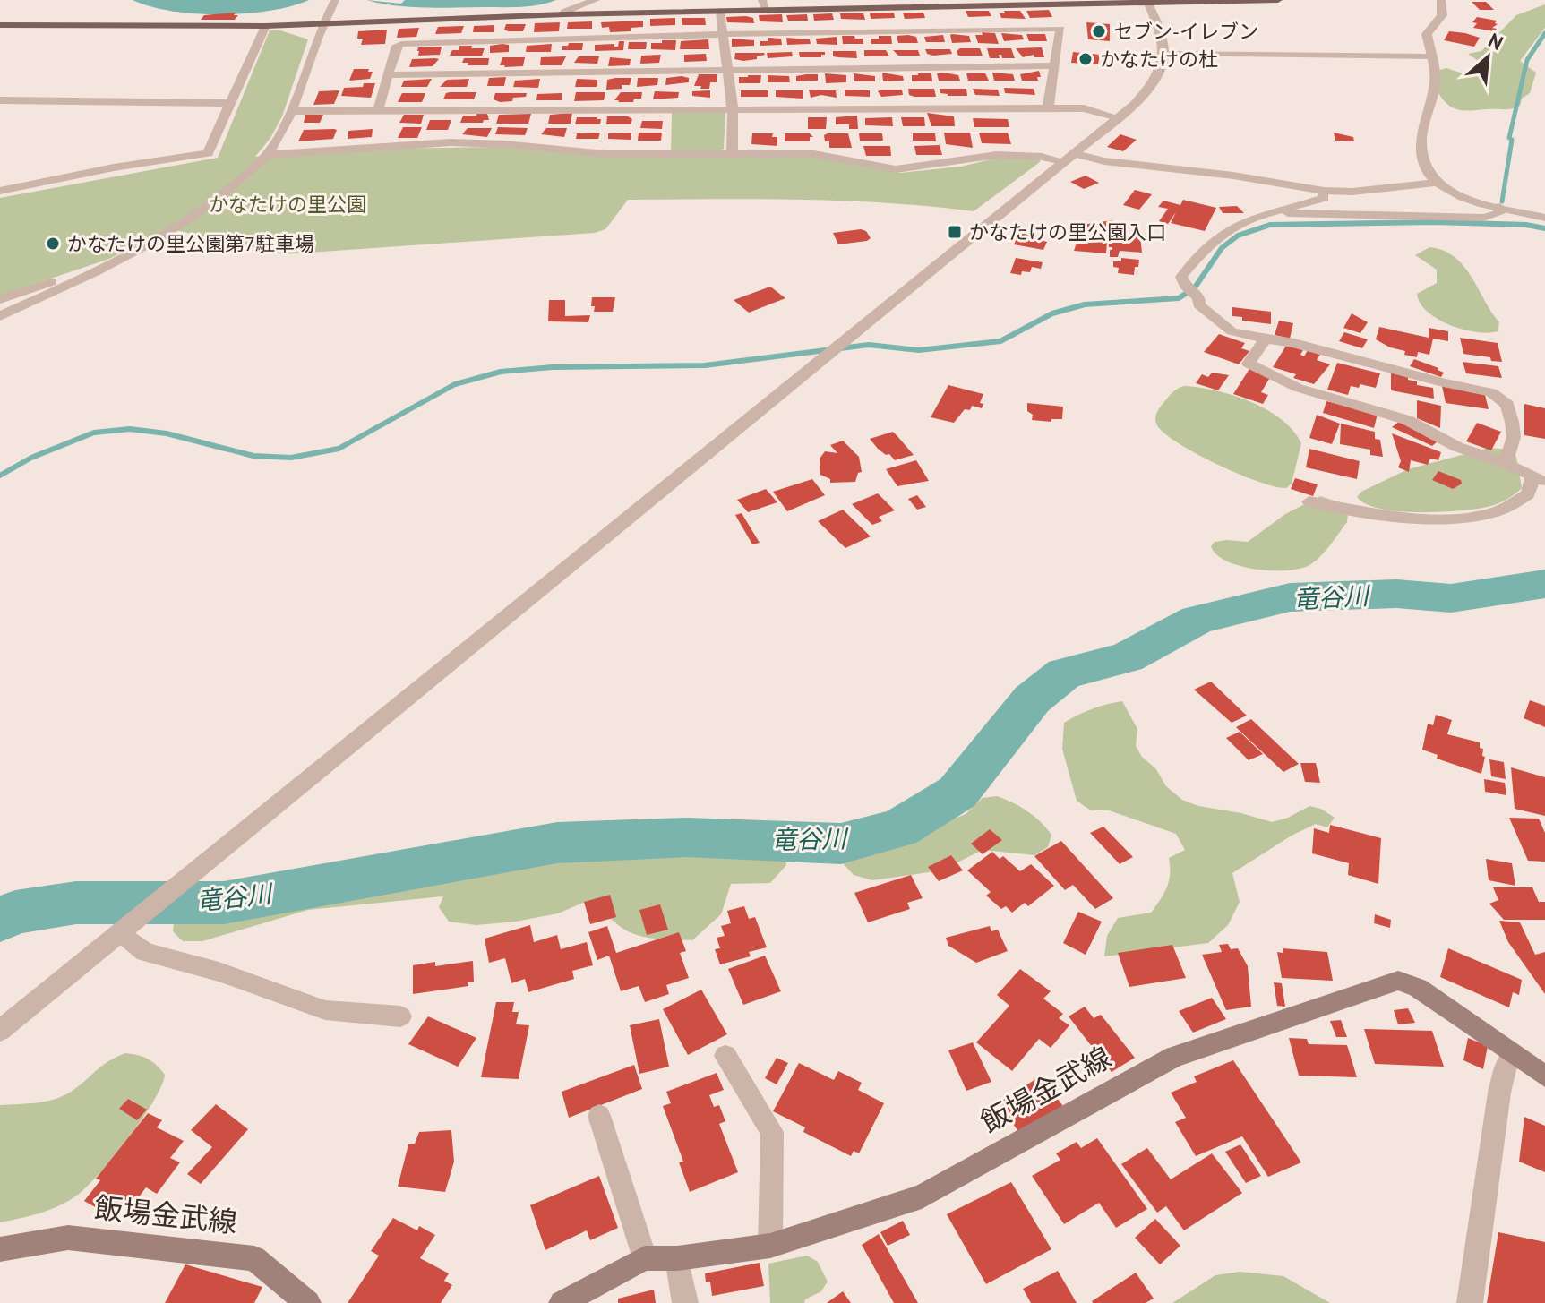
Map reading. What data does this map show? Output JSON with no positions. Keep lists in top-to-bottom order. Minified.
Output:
{"streets":{"main road":["飯場金武線"]},"water":["竜谷川"],"parks":["かなたけの里公園"],"places":{"other":["セブン-イレブン","かなたけの杜","かなたけの里公園第7駐車場"],"transit":["かなたけの里公園入口"]},"north":"top right"}
